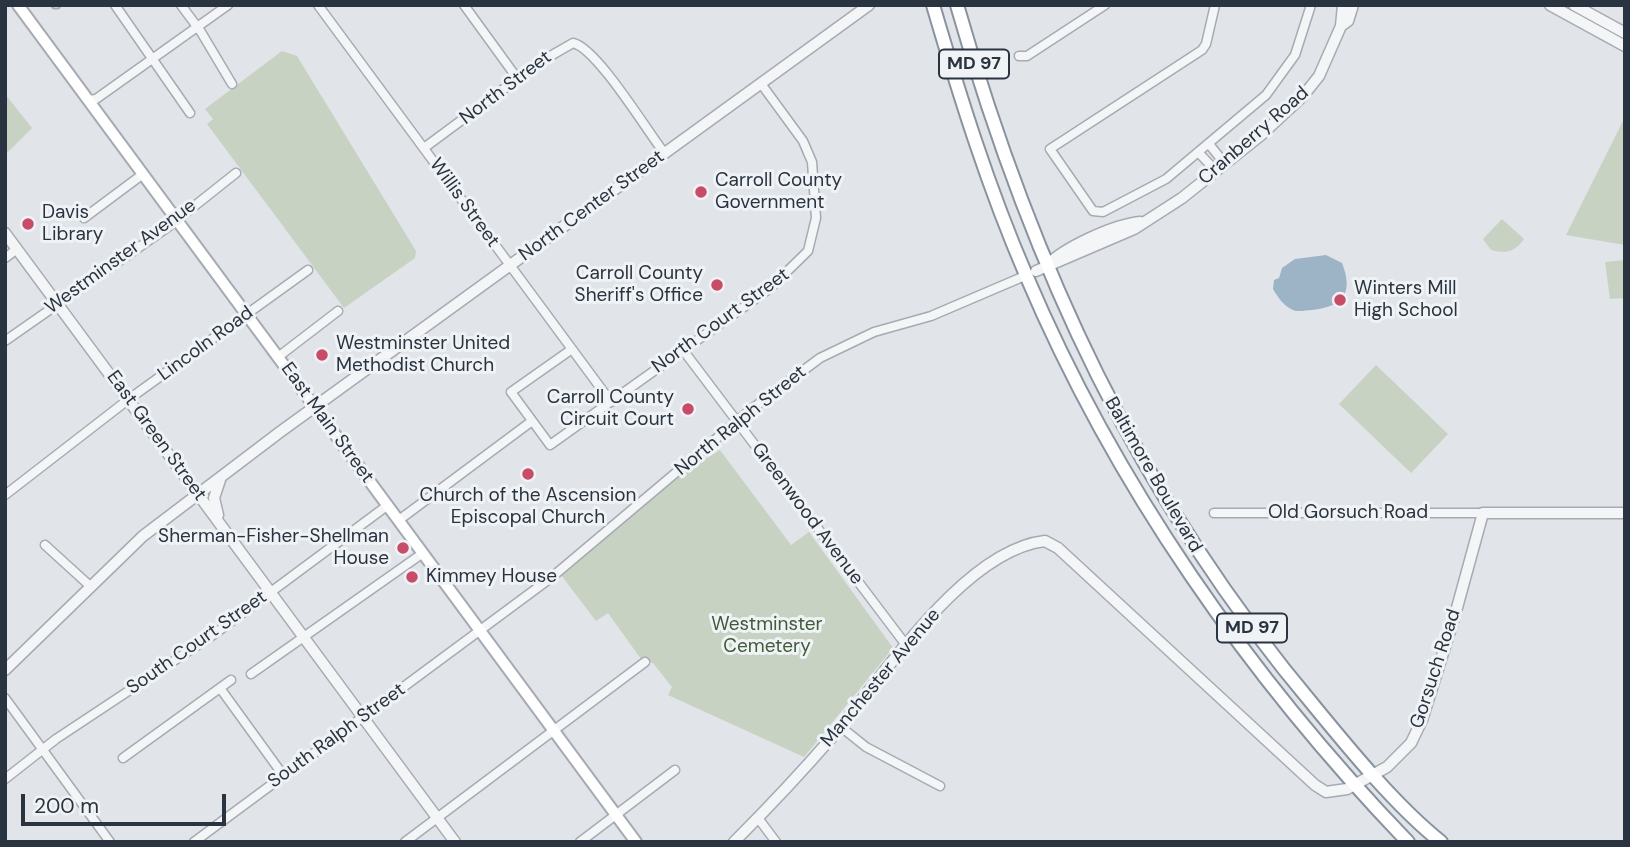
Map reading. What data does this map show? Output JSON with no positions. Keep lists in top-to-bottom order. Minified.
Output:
{"streets":{"highway":["MD 97","Baltimore Boulevard"],"main road":["East Main Street"],"street":["North Street","Cranberry Road","Willis Street","North Center Street","Westminster Avenue","North Court Street","Lincoln Road","North Ralph Street","East Green Street","Old Gorsuch Road","Greenwood Avenue","South Court Street","Gorsuch Road","Manchester Avenue","South Ralph Street"]},"crossings":[["North Street","Willis Street"],["North Street","North Center Street"],["Cranberry Road","North Ralph Street"],["Cranberry Road","Baltimore Boulevard"],["Willis Street","North Center Street"],["Willis Street","North Court Street"],["North Center Street","North Court Street"],["North Center Street","East Main Street"],["North Center Street","East Green Street"],["Westminster Avenue","East Main Street"],["Westminster Avenue","East Green Street"],["North Court Street","Greenwood Avenue"],["Lincoln Road","East Main Street"],["Lincoln Road","East Green Street"],["North Ralph Street","East Main Street"],["North Ralph Street","Baltimore Boulevard"],["North Ralph Street","Greenwood Avenue"],["North Ralph Street","South Ralph Street"],["East Main Street","South Court Street"],["East Main Street","South Ralph Street"],["East Green Street","South Court Street"],["East Green Street","South Ralph Street"],["Baltimore Boulevard","Gorsuch Road"],["Old Gorsuch Road","Gorsuch Road"],["Greenwood Avenue","Manchester Avenue"],["Gorsuch Road","Manchester Avenue"]],"parks":["Westminster Cemetery"],"places":["Carroll County Government","Davis Library","Carroll County Sheriff's Office","Winters Mill High School","Westminster United Methodist Church","Carroll County Circuit Court","Church of the Ascension Episcopal Church","Sherman-Fisher-Shellman House","Kimmey House"],"scale_bar":"200 m"}
